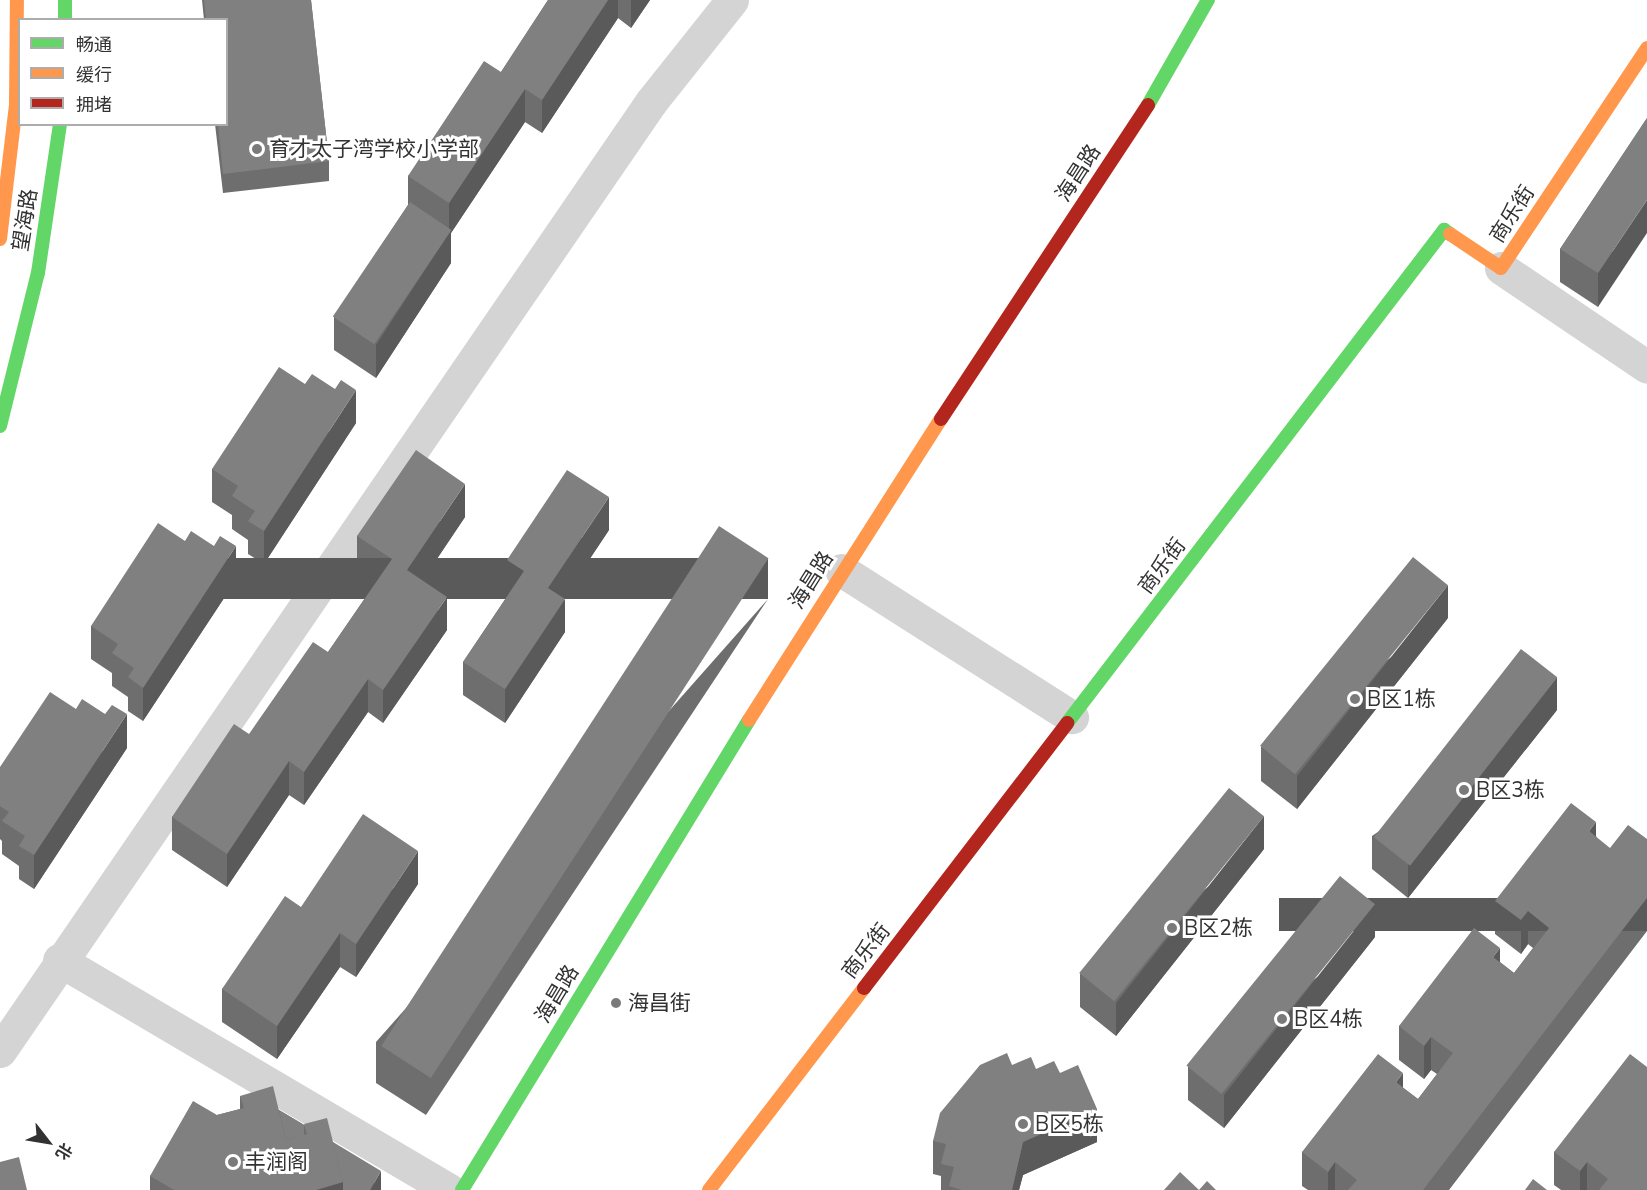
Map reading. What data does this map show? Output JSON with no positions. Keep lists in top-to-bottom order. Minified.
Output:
{"streets":{"street":["海昌路","商乐街","望海路"]},"places":["育才太子湾学校小学部","B区1栋","B区3栋","B区2栋","海昌街","B区4栋","B区5栋","丰润阁"],"legend":["畅通","缓行","拥堵"],"north":"bottom right"}
